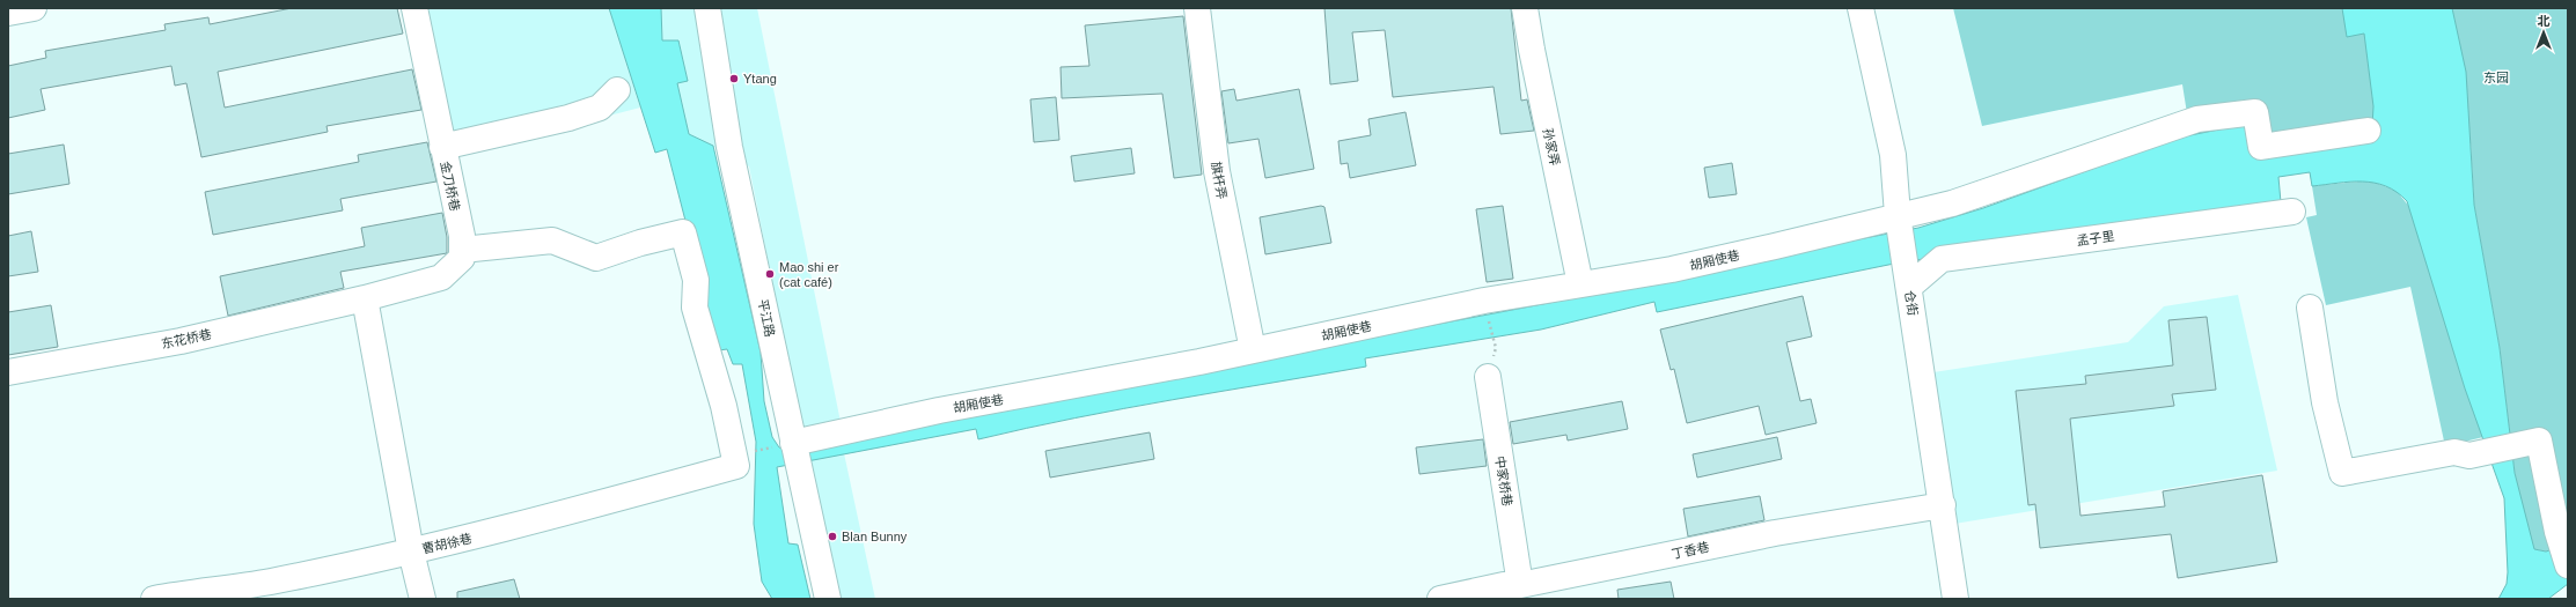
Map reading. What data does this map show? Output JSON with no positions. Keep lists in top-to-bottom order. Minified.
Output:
{"streets":{"street":["孙家弄","旗杆弄","金刀桥巷","孟子里","胡厢使巷","仓街","平江路","东花桥巷","中家桥巷","曹胡徐巷","丁香巷"]},"crossings":[["孙家弄","胡厢使巷"],["旗杆弄","胡厢使巷"],["孟子里","仓街"],["胡厢使巷","仓街"],["胡厢使巷","平江路"],["仓街","丁香巷"],["中家桥巷","丁香巷"]],"parks":["东园"],"places":["Ytang","Mao shi er (cat café)","Blan Bunny"],"north":"top"}
